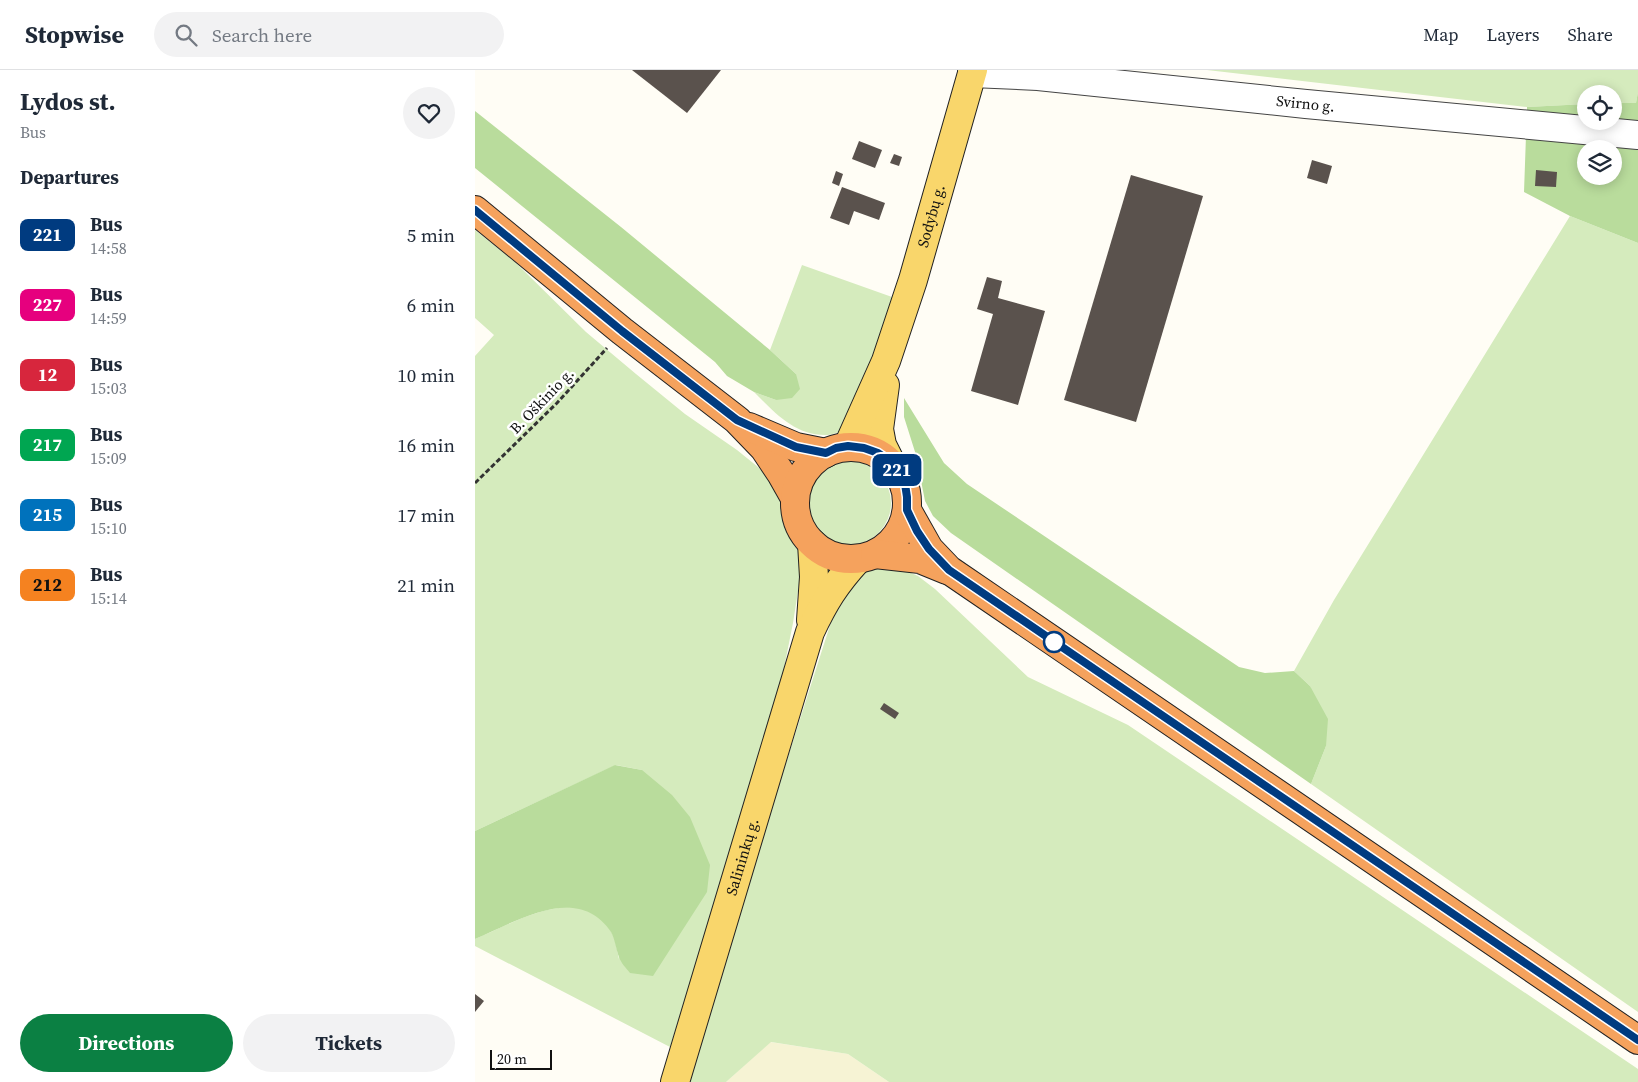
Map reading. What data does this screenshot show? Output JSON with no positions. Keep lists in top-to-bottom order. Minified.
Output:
{"streets":{"main road":["Sodybų g.","Salininkų g."],"street":["Svirno g."],"path":["B. Oškinio g."]},"crossings":[["Svirno g.","Sodybų g."],["Sodybų g.","Salininkų g."]],"lines":["bus line 221"],"scale_bar":"20 m","page":{"header":"Stopwise","search":"Search here","nav":["Map","Layers","Share"],"heading":[["Lydos st.","Bus"],"Departures"],"on_map":"221","list":[{"mark":"221","name":"Bus","note":"14:58","value":"5 min"},{"mark":"227","name":"Bus","note":"14:59","value":"6 min"},{"mark":"12","name":"Bus","note":"15:03","value":"10 min"},{"mark":"217","name":"Bus","note":"15:09","value":"16 min"},{"mark":"215","name":"Bus","note":"15:10","value":"17 min"},{"mark":"212","name":"Bus","note":"15:14","value":"21 min"}],"buttons":["Directions","Tickets"],"scale":"20 m"}}
